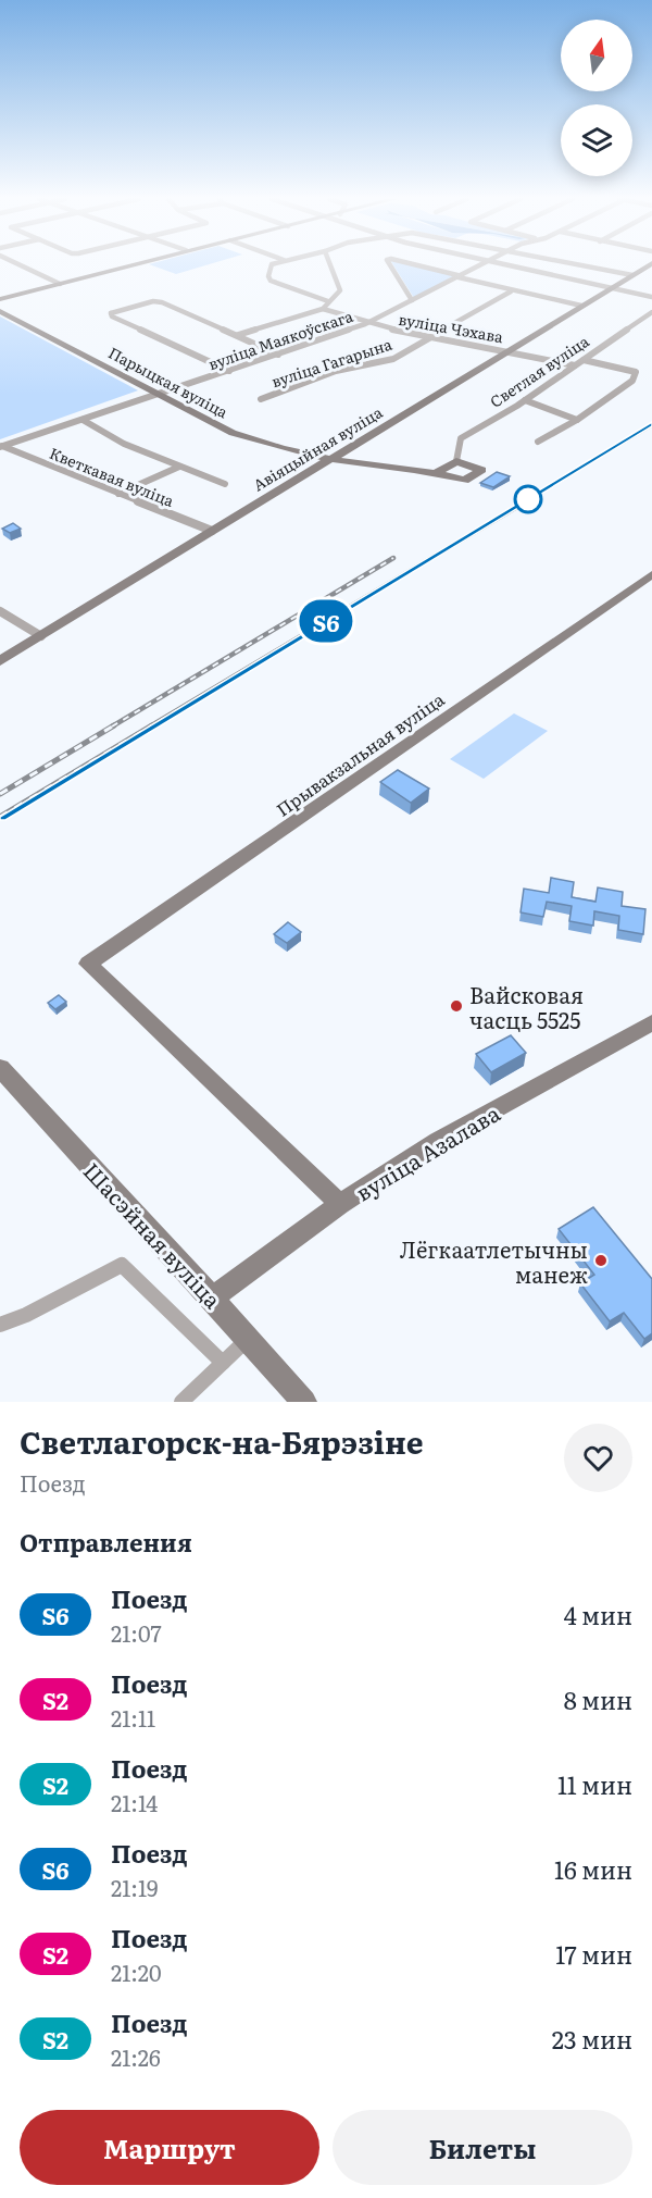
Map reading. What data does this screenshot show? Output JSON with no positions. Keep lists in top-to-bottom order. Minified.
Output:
{"streets":{"street":["вуліца Чэхава","вуліца Маякоўскага","вуліца Гагарына","Светлая вуліца","Парыцкая вуліца","Авіяцыйная вуліца","Кветкавая вуліца","Прывакзальная вуліца","вуліца Азалава","Шасэйная вуліца"]},"crossings":[["вуліца Чэхава","вуліца Маякоўскага"],["вуліца Чэхава","вуліца Гагарына"],["вуліца Чэхава","Светлая вуліца"],["вуліца Чэхава","Авіяцыйная вуліца"],["вуліца Маякоўскага","Парыцкая вуліца"],["вуліца Маякоўскага","Кветкавая вуліца"],["Светлая вуліца","Парыцкая вуліца"],["Парыцкая вуліца","Авіяцыйная вуліца"],["Авіяцыйная вуліца","Кветкавая вуліца"],["Прывакзальная вуліца","вуліца Азалава"],["вуліца Азалава","Шасэйная вуліца"]],"places":["Вайсковая часць 5525","Лёгкаатлетычны манеж"],"north":"top","page":{"on_map":"S6","heading":[["Светлагорск-на-Бярэзіне","Поезд"],"Отправления"],"list":[{"mark":"S6","name":"Поезд","note":"21:07","value":"4 мин"},{"mark":"S2","name":"Поезд","note":"21:11","value":"8 мин"},{"mark":"S2","name":"Поезд","note":"21:14","value":"11 мин"},{"mark":"S6","name":"Поезд","note":"21:19","value":"16 мин"},{"mark":"S2","name":"Поезд","note":"21:20","value":"17 мин"},{"mark":"S2","name":"Поезд","note":"21:26","value":"23 мин"}],"buttons":["Маршрут","Билеты"]}}
